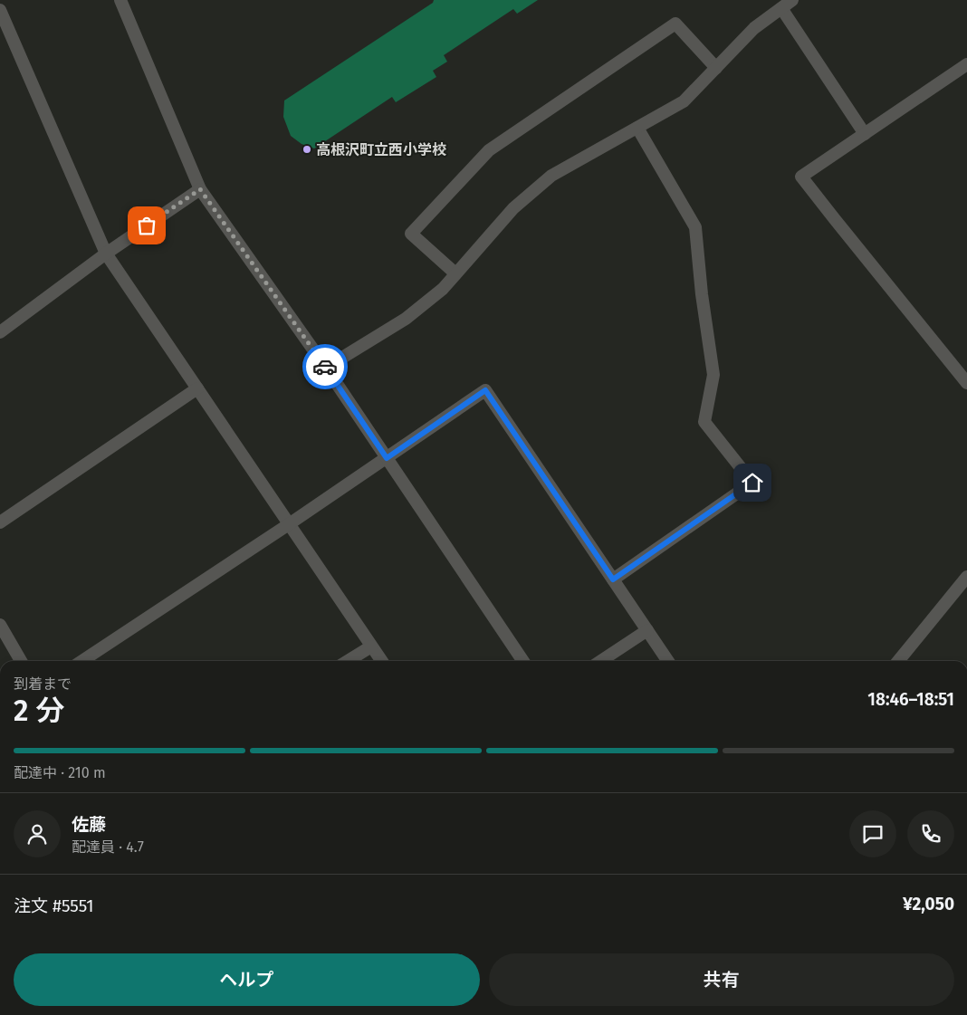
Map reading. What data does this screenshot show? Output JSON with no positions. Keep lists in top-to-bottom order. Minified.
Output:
{"places":["高根沢町立西小学校"],"page":{"heading":["2 分","到着まで","18:46–18:51"],"panel":["佐藤","配達員 · 4.7","注文 #5551","¥2,050"],"bar":"配達中 · 210 m","buttons":["ヘルプ","共有"]}}
